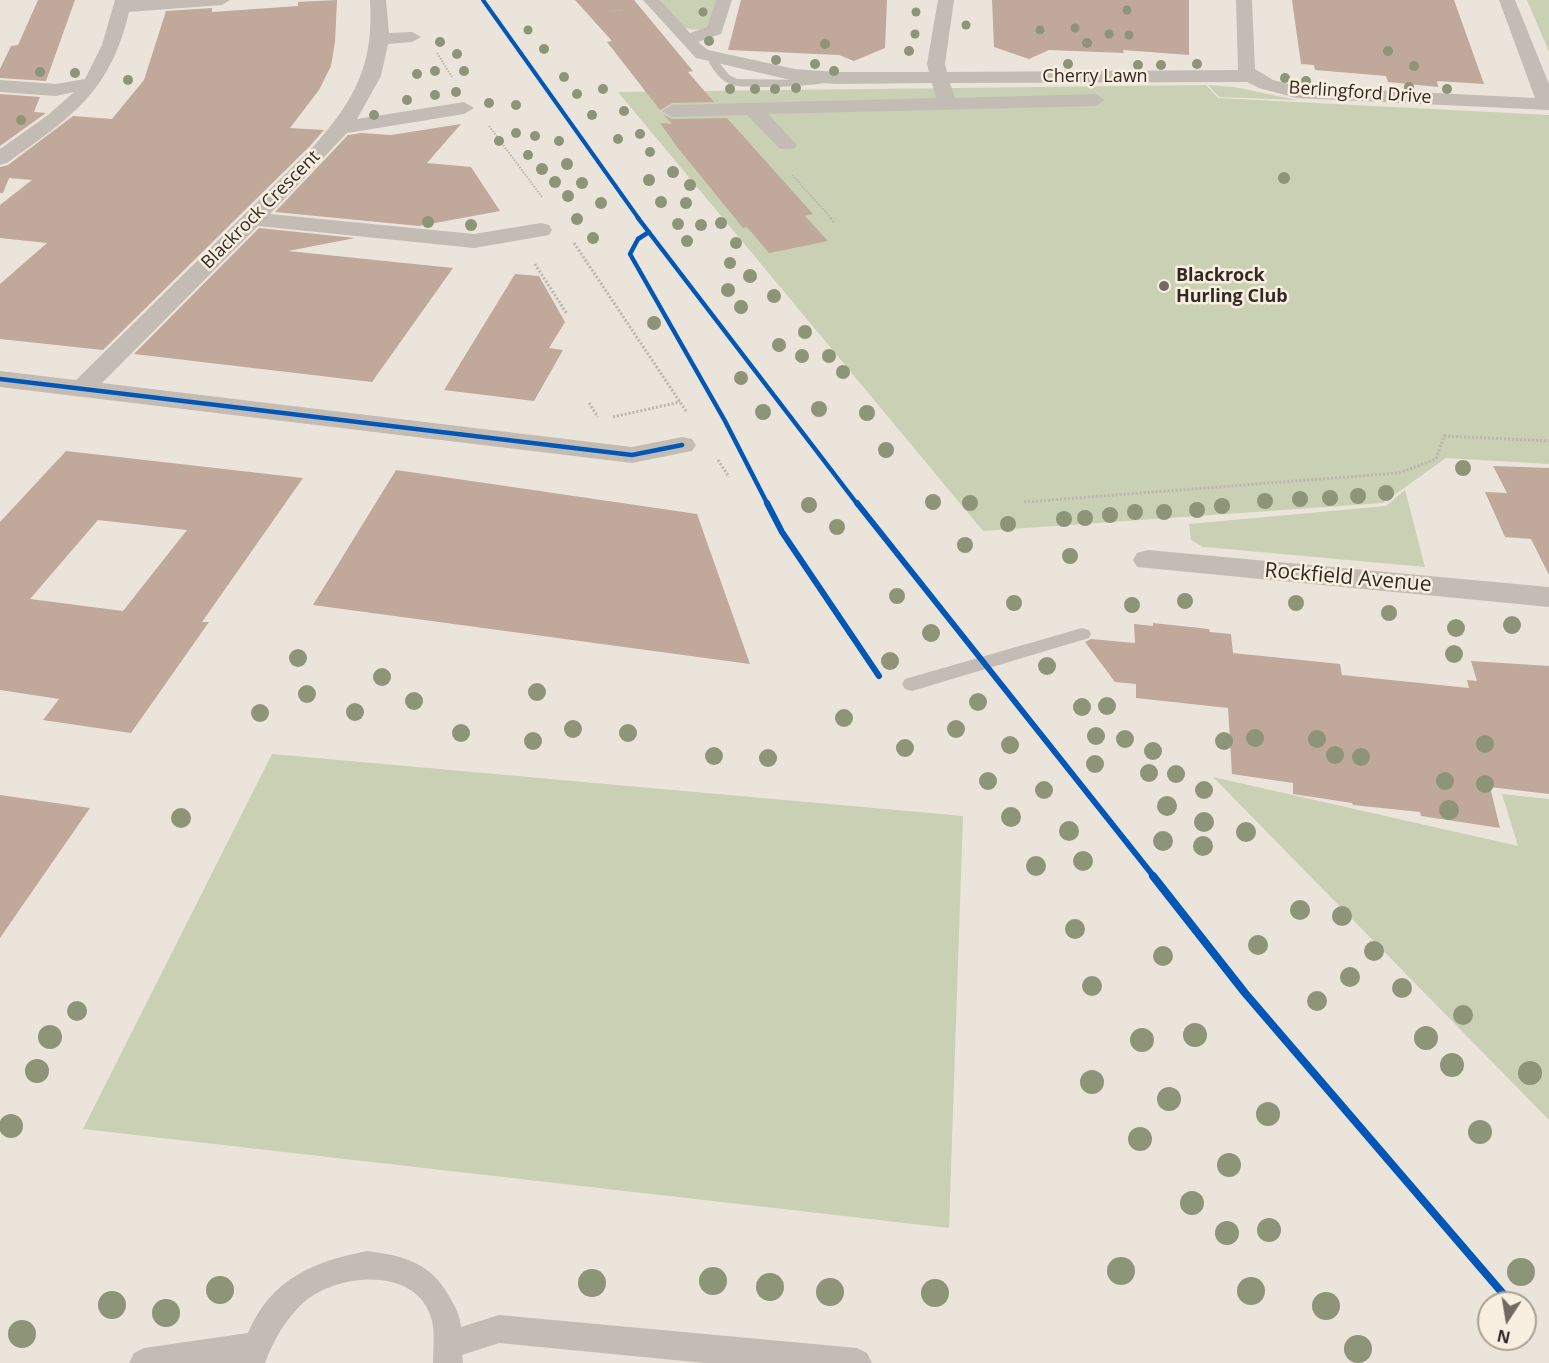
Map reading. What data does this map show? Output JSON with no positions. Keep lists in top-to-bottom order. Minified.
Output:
{"streets":{"street":["Cherry Lawn","Berlingford Drive","Blackrock Crescent","Rockfield Avenue"]},"crossings":[["Cherry Lawn","Berlingford Drive"]],"places":["Blackrock Hurling Club"],"north":"bottom"}
